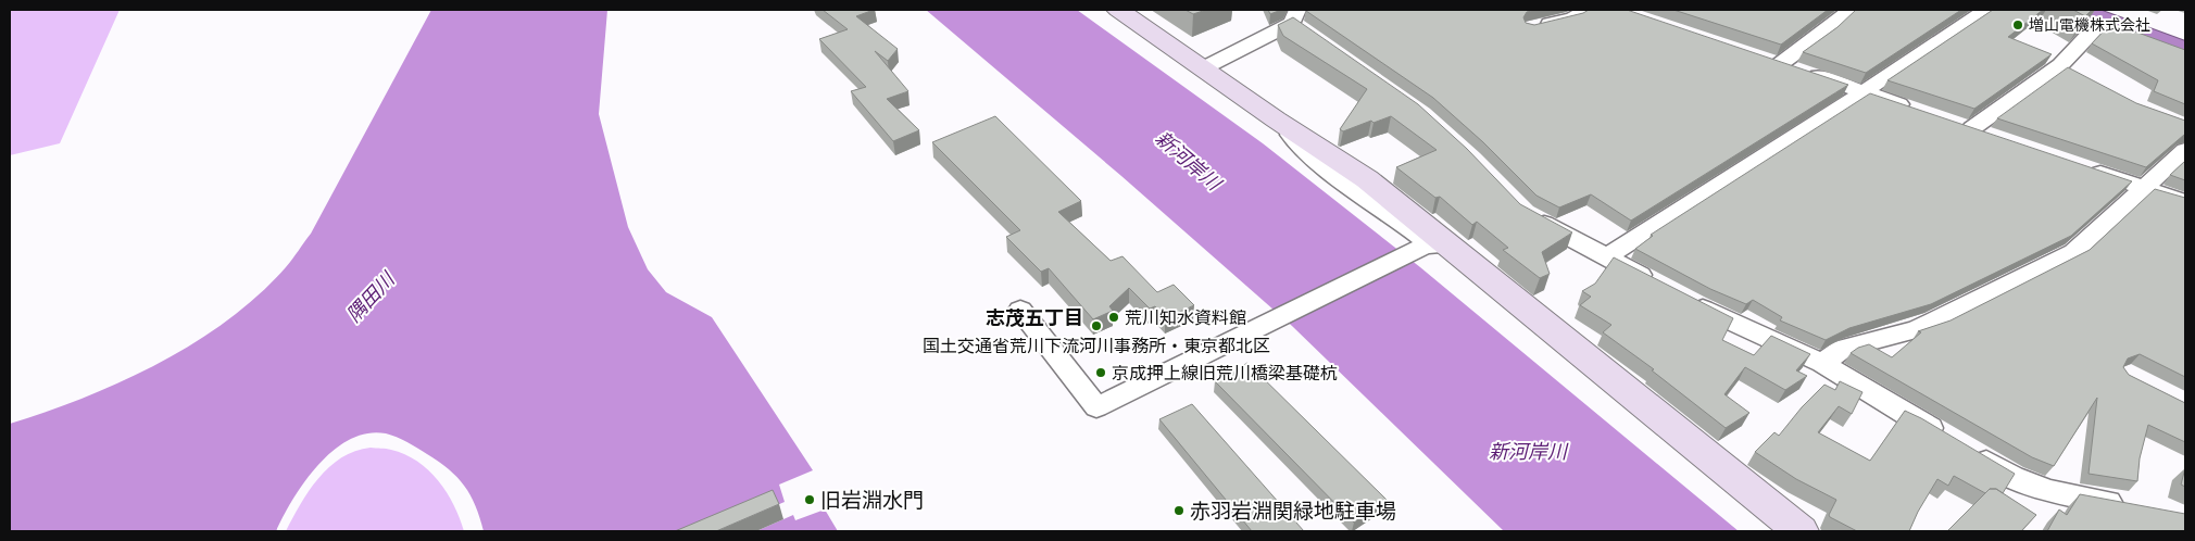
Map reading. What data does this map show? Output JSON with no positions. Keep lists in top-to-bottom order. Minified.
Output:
{"districts":["志茂五丁目"],"water":["新河岸川","隅田川"],"places":["増山電機株式会社","荒川知水資料館","国土交通省荒川下流河川事務所・東京都北区","京成押上線旧荒川橋梁基礎杭","旧岩淵水門","赤羽岩淵関緑地駐車場"]}
